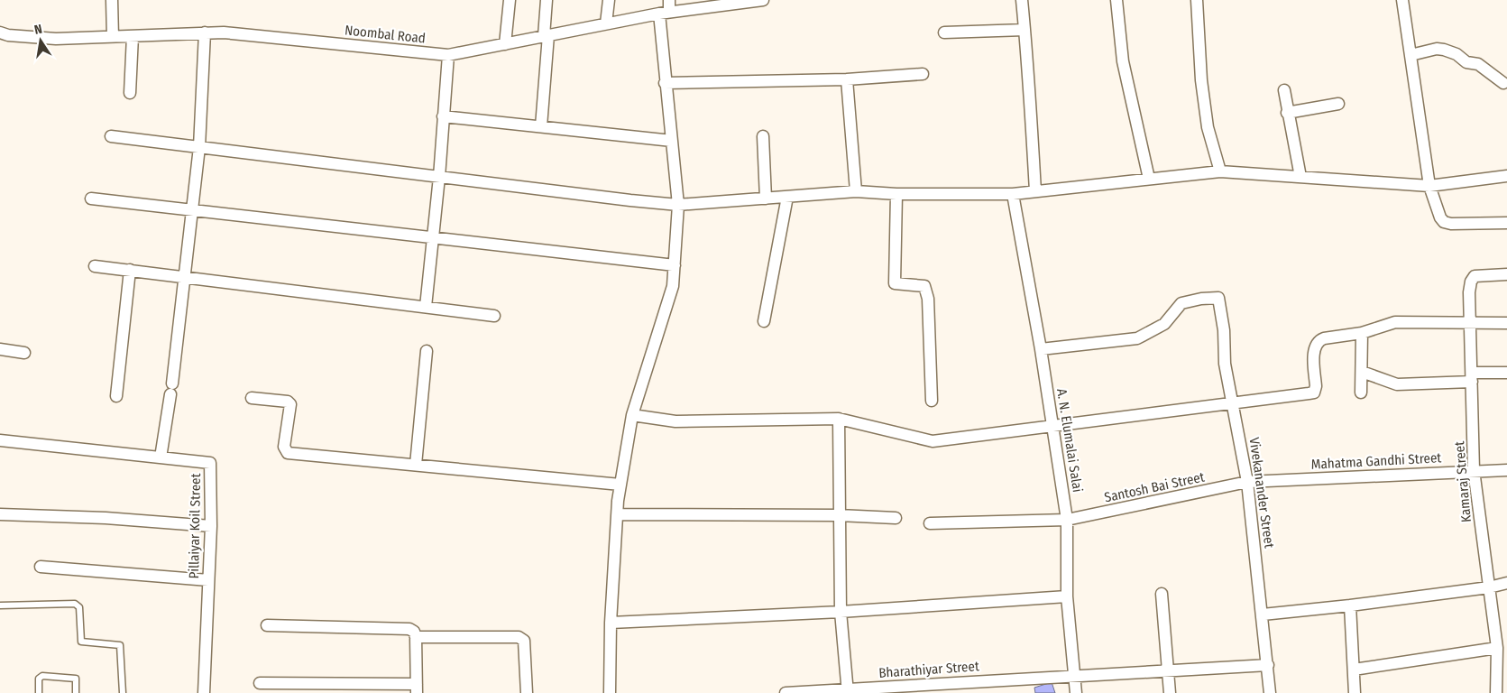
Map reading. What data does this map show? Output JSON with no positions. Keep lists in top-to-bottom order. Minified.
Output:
{"streets":{"street":["Noombal Road","A. N. Elumalai Salai","Mahatma Gandhi Street","Kamaraj Street","Santosh Bai Street","Vivekanander Street","Pillaiyar Koil Street","Bharathiyar Street"]},"crossings":[["A. N. Elumalai Salai","Santosh Bai Street"],["A. N. Elumalai Salai","Vivekanander Street"],["A. N. Elumalai Salai","Bharathiyar Street"],["Mahatma Gandhi Street","Kamaraj Street"],["Mahatma Gandhi Street","Santosh Bai Street"],["Mahatma Gandhi Street","Vivekanander Street"],["Santosh Bai Street","Vivekanander Street"],["Vivekanander Street","Bharathiyar Street"]],"north":"top"}
